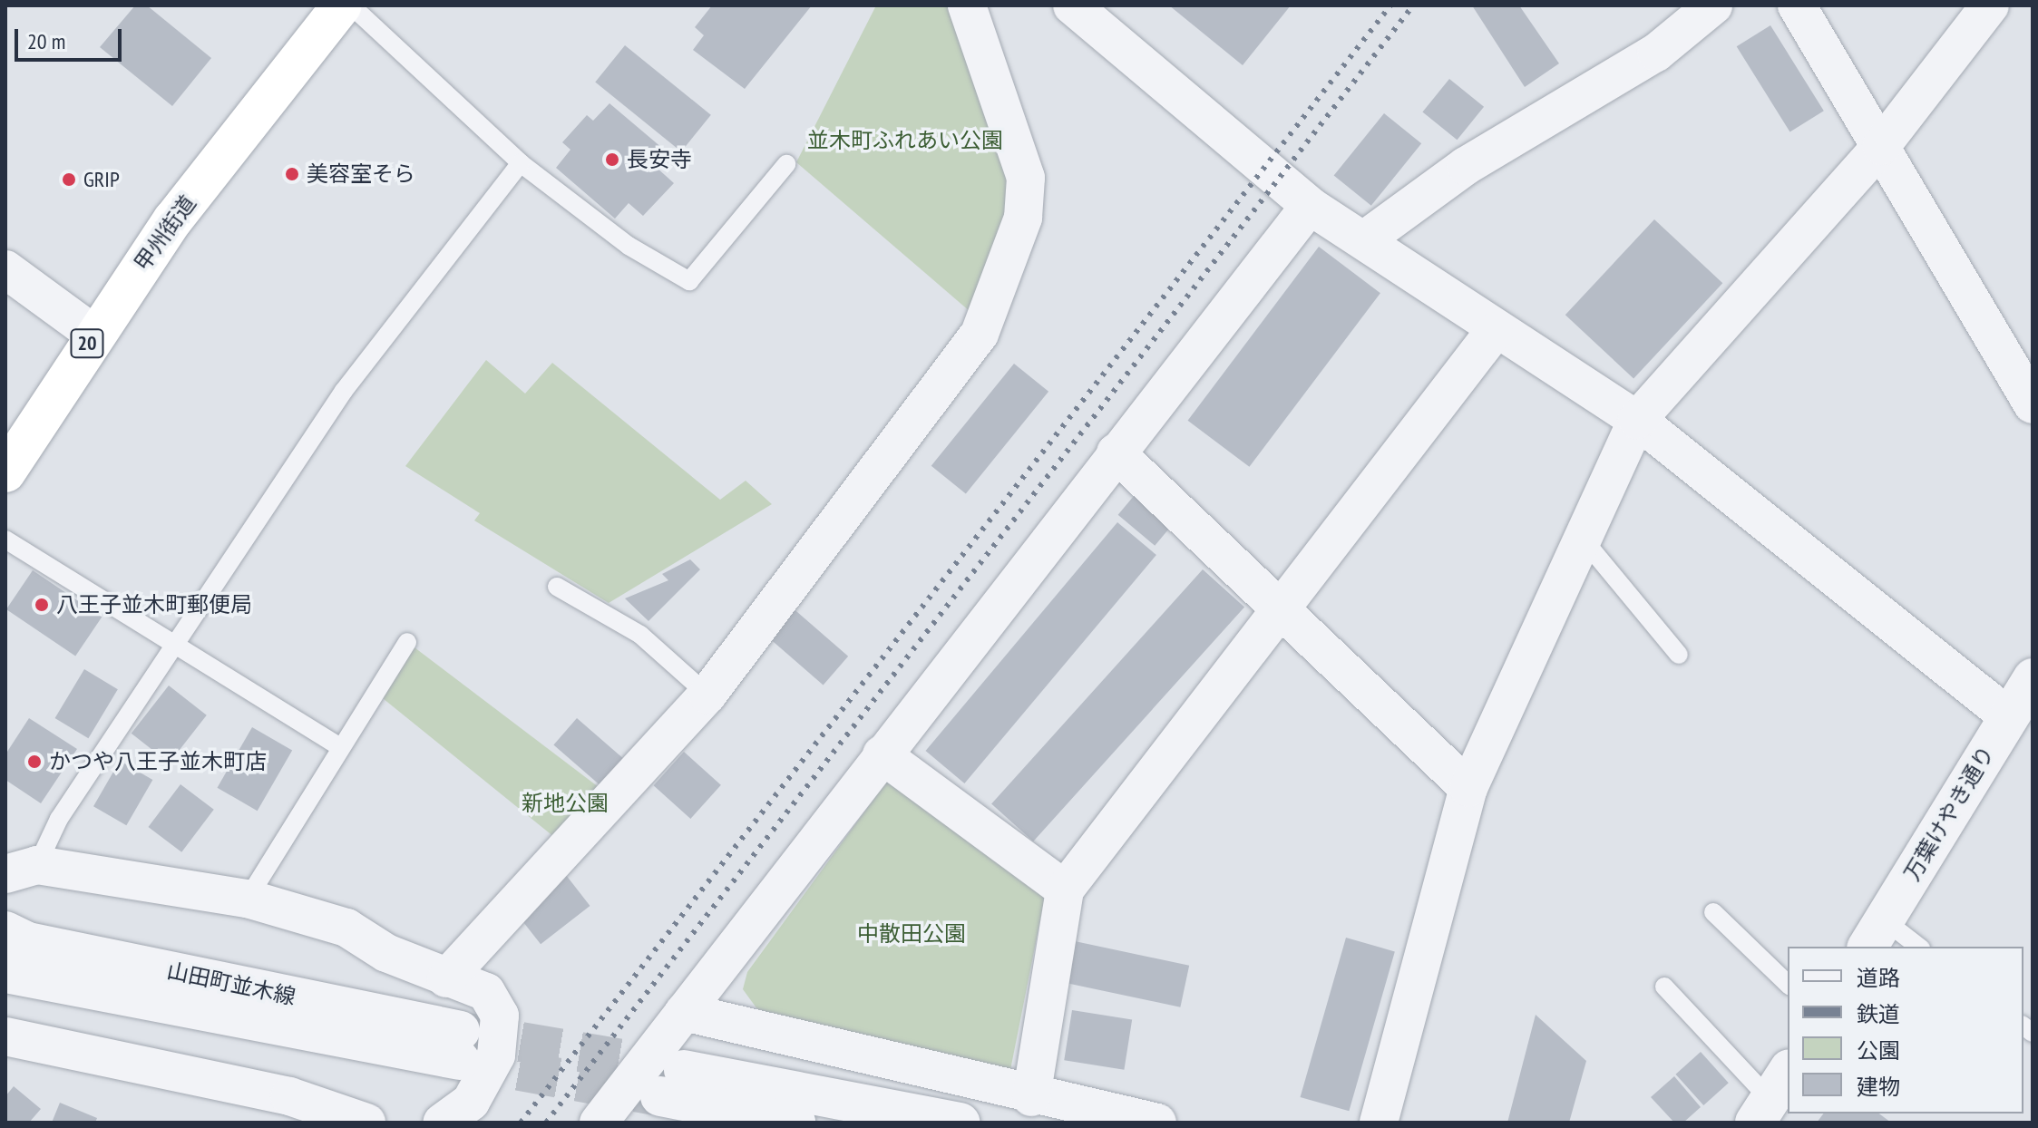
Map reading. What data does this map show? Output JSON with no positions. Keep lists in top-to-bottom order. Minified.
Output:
{"streets":{"highway":["甲州街道","20"],"street":["万葉けやき通り","山田町並木線"]},"parks":["並木町ふれあい公園","新地公園","中散田公園"],"places":["長安寺","美容室そら","GRIP","八王子並木町郵便局","かつや八王子並木町店"],"legend":["道路","鉄道","公園","建物"],"scale_bar":"20 m"}
